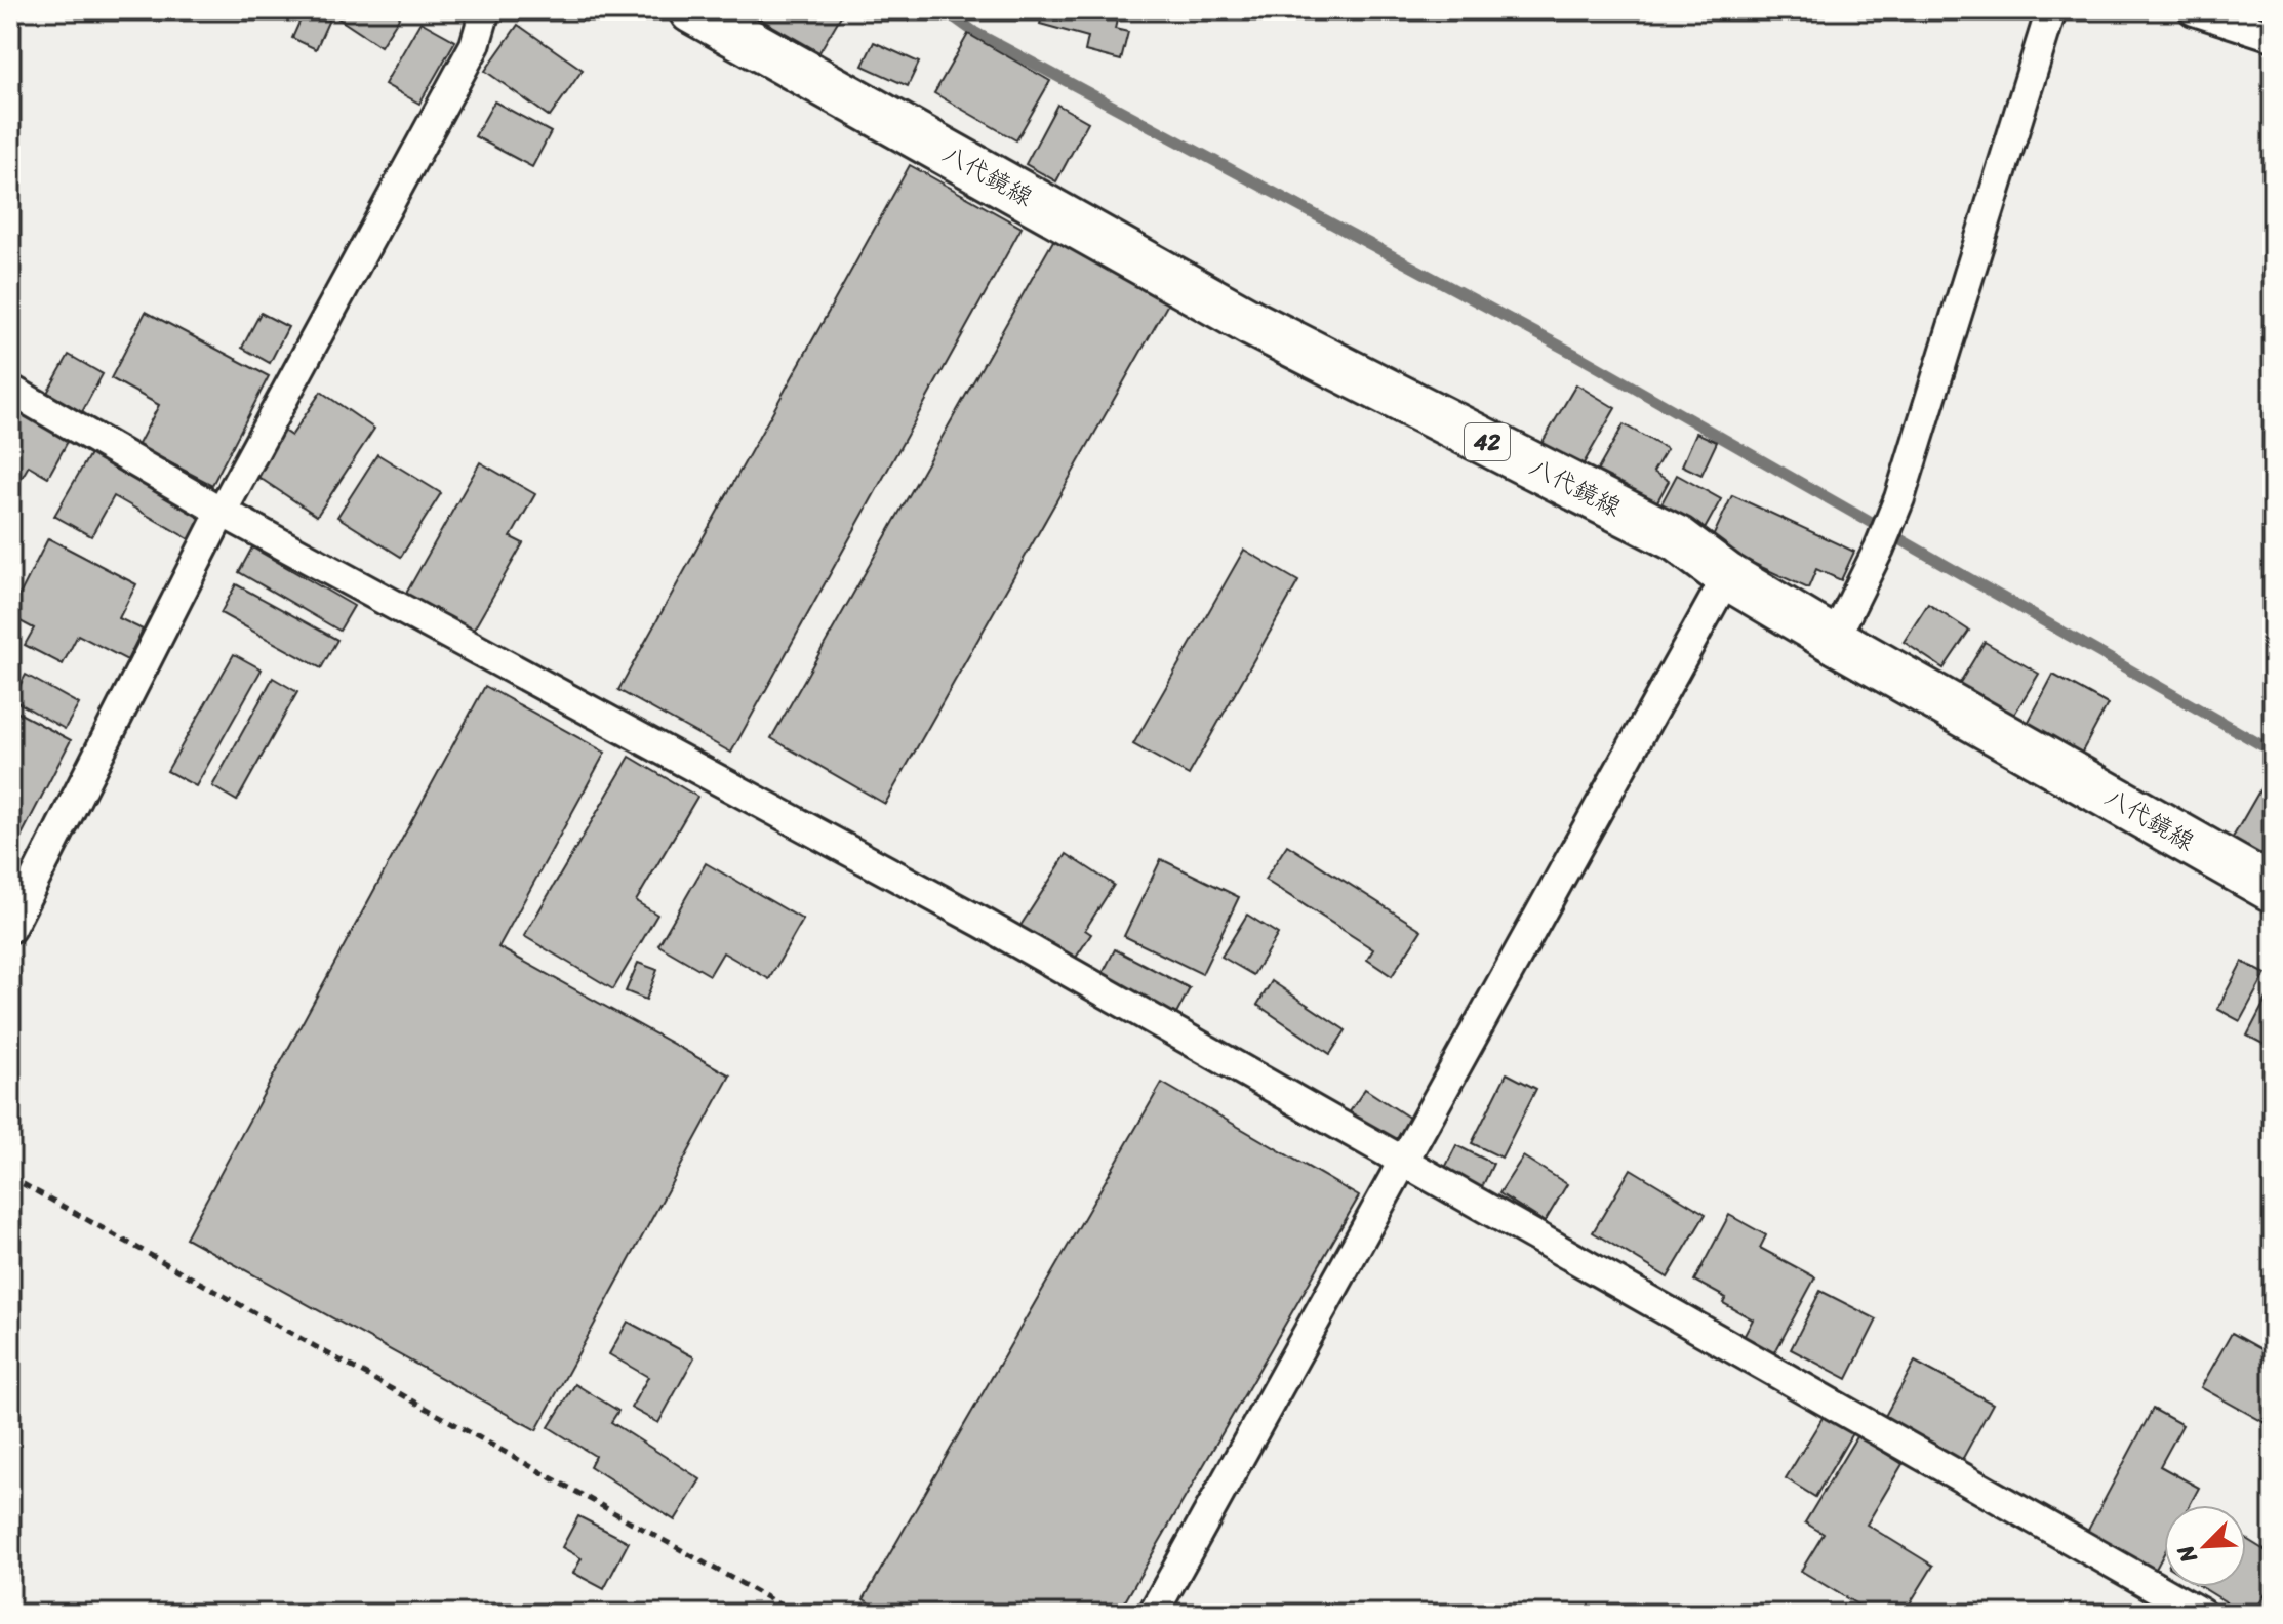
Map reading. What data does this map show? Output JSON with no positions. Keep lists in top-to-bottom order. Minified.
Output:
{"streets":{"main road":["八代鏡線","42"]},"north":"bottom left"}
